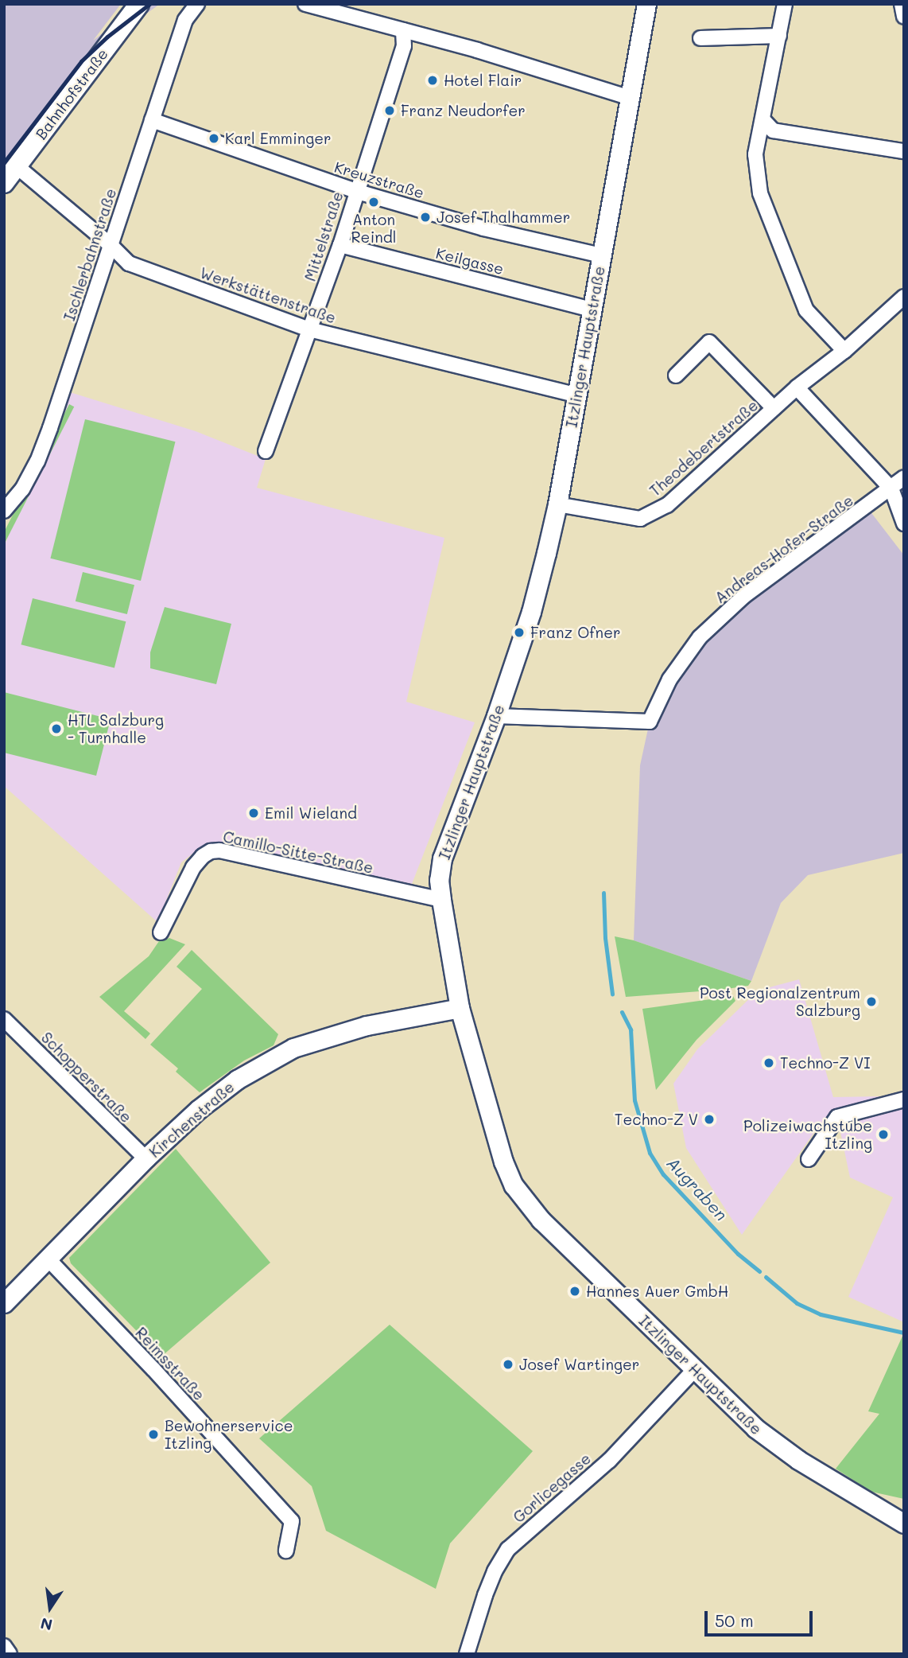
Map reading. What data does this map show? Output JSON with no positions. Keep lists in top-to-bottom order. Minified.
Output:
{"streets":{"main road":["Bahnhofstraße"],"street":["Kreuzstraße","Mittelstraße","Ischlerbahnstraße","Keilgasse","Werkstättenstraße","Itzlinger Hauptstraße","Theodebertstraße","Andreas-Hofer-Straße","Camillo-Sitte-Straße","Schopperstraße","Kirchenstraße","Reimsstraße","Gorlicegasse"]},"crossings":[["Bahnhofstraße","Werkstättenstraße"],["Kreuzstraße","Mittelstraße"],["Kreuzstraße","Ischlerbahnstraße"],["Kreuzstraße","Itzlinger Hauptstraße"],["Mittelstraße","Keilgasse"],["Mittelstraße","Werkstättenstraße"],["Ischlerbahnstraße","Werkstättenstraße"],["Keilgasse","Itzlinger Hauptstraße"],["Werkstättenstraße","Itzlinger Hauptstraße"],["Itzlinger Hauptstraße","Theodebertstraße"],["Itzlinger Hauptstraße","Andreas-Hofer-Straße"],["Itzlinger Hauptstraße","Camillo-Sitte-Straße"],["Itzlinger Hauptstraße","Kirchenstraße"],["Itzlinger Hauptstraße","Gorlicegasse"],["Schopperstraße","Kirchenstraße"],["Kirchenstraße","Reimsstraße"]],"water":["Augraben"],"places":["Hotel Flair","Franz Neudorfer","Karl Emminger","Anton Reindl","Josef Thalhammer","Franz Ofner","HTL Salzburg - Turnhalle","Emil Wieland","Post Regionalzentrum Salzburg","Techno-Z VI","Techno-Z V","Polizeiwachstube Itzling","Hannes Auer GmbH","Josef Wartinger","Bewohnerservice Itzling"],"scale_bar":"50 m","north":"bottom"}
